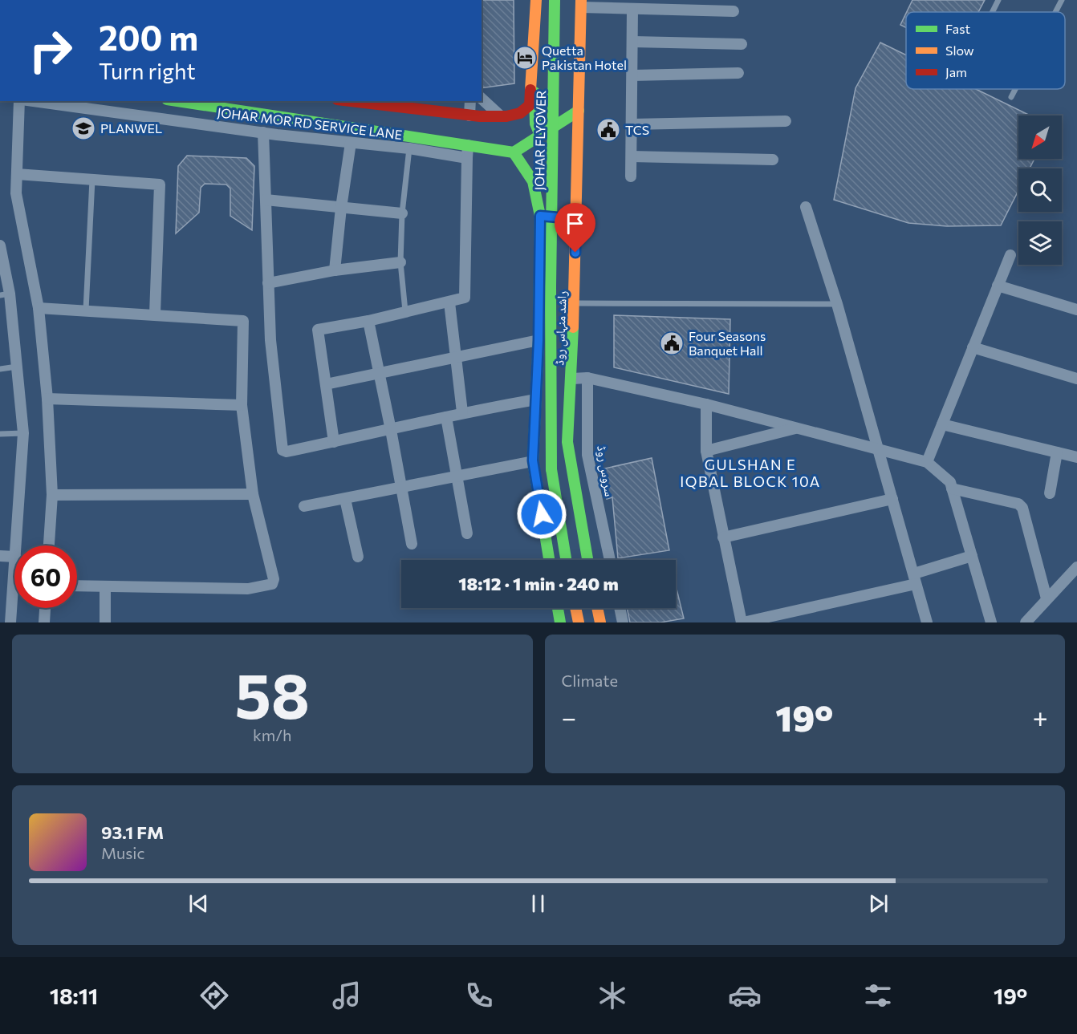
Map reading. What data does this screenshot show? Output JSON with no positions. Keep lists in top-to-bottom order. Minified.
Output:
{"streets":{"main road":["JOHAR FLYOVER","راشد منہاس روڈ"],"street":["JOHAR MOR RD SERVICE LANE","سروس روڈ"]},"districts":["GULSHAN E IQBAL BLOCK 10A"],"places":{"hotel":["Quetta Pakistan Hotel"],"school or university":["PLANWEL"],"public building":["TCS","Four Seasons Banquet Hall"]},"legend":["Fast","Slow","Jam"],"north":"bottom left","page":{"turn":["200 m","Turn right"],"limit":"60","trip":"18:12 · 1 min · 240 m","tile":[["58","km/h"],"Climate"],"heat":["−","19°","+"],"song":["93.1 FM","Music"],"tabs":["18:11","19°"]}}
